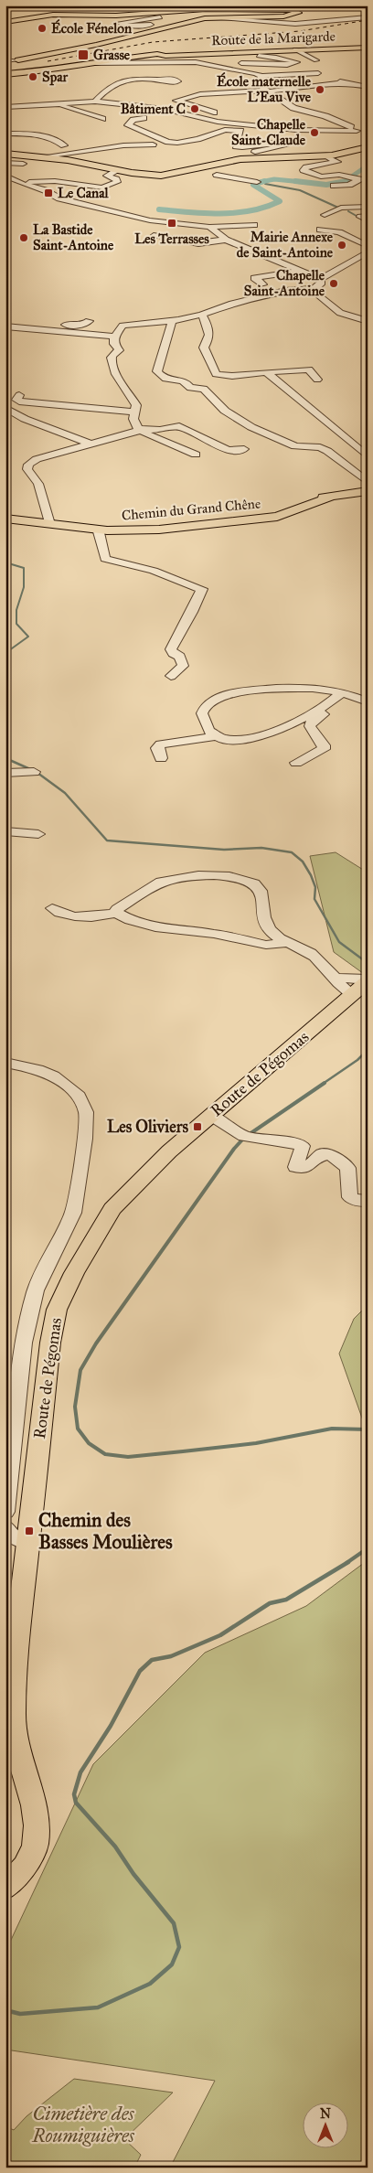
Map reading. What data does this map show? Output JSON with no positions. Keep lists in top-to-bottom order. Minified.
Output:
{"streets":{"main road":["Route de la Marigarde","Chemin du Grand Chêne","Route de Pégomas"]},"parks":["Cimetière des Roumiguières"],"places":{"other":["École Fénelon","Spar","École maternelle L'Eau Vive","Bâtiment C","Chapelle Saint-Claude","La Bastide Saint-Antoine","Mairie Annexe de Saint-Antoine","Chapelle Saint-Antoine"],"transit":["Grasse","Le Canal","Les Terrasses","Les Oliviers","Chemin des Basses Moulières"]},"north":"top"}
